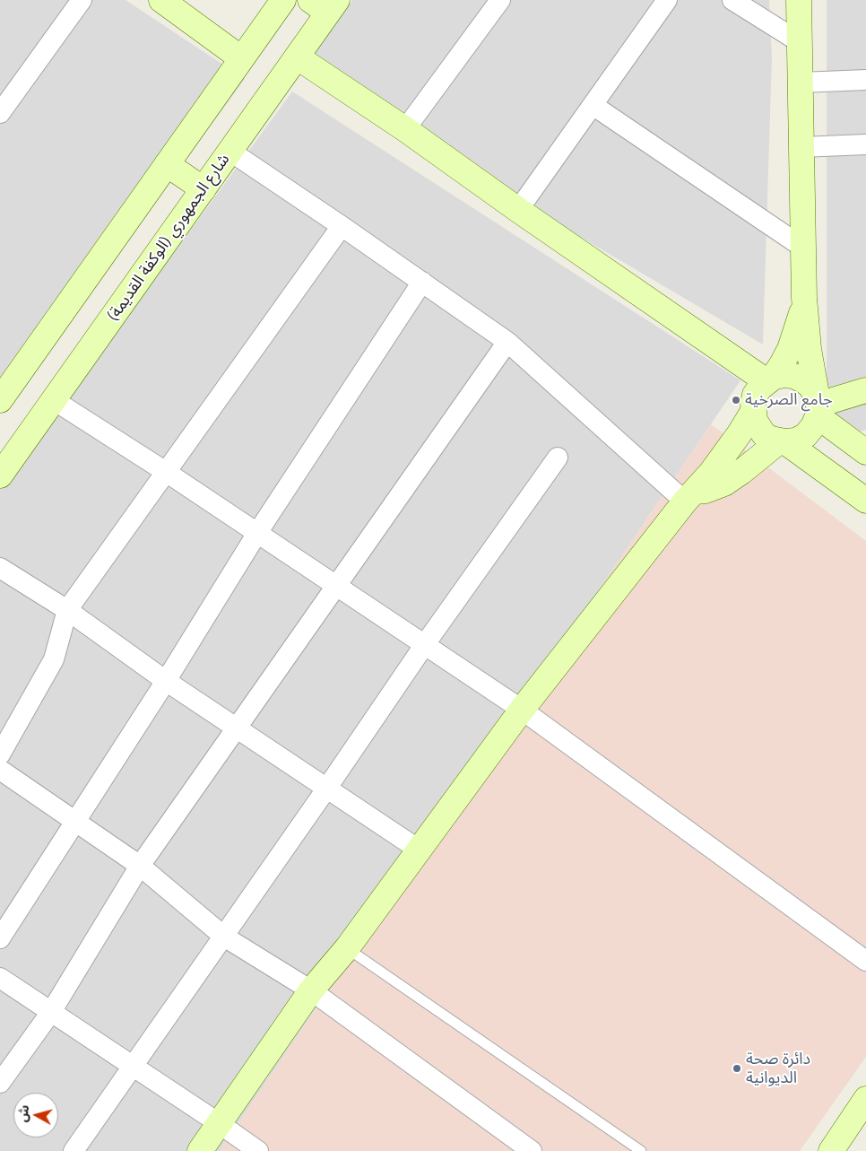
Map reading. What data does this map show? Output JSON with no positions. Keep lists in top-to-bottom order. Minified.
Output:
{"streets":{"street":["شارع الجمهوري (الوكفة القديمة)"]},"places":["جامع الصرخية","دائرة صحة الديوانية"],"north":"left"}
